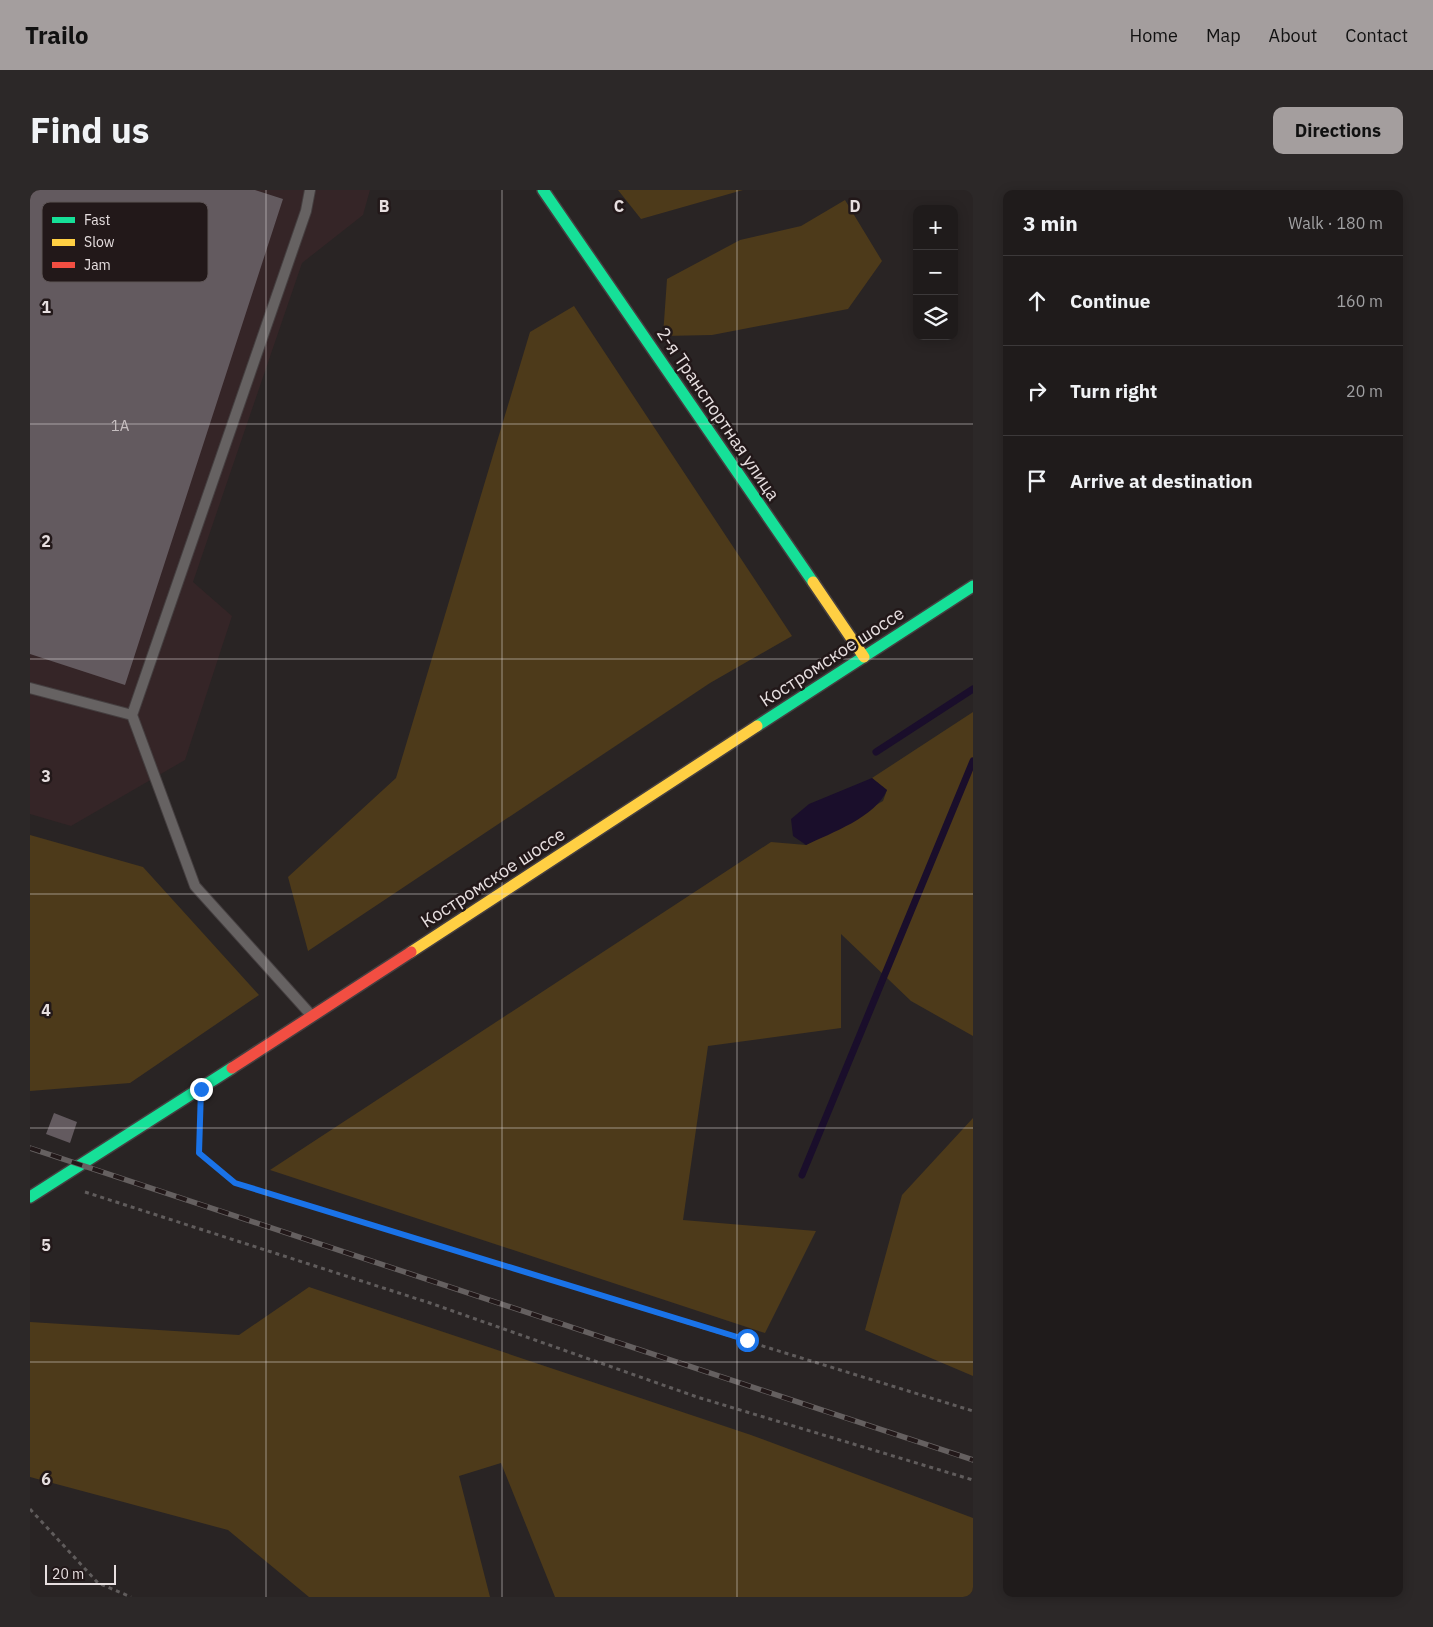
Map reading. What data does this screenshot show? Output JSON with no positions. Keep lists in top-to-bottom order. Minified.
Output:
{"streets":{"main road":["2-я Транспортная улица","Костромское шоссе"]},"crossings":[["2-я Транспортная улица","Костромское шоссе"]],"house_numbers":["1А"],"legend":["Fast","Slow","Jam"],"scale_bar":"20 m","page":{"header":"Trailo","nav":["Home","Map","About","Contact"],"title":"Find us","buttons":"Directions","heading":["3 min","Walk · 180 m"],"map_buttons":["+","−"],"list":[["Continue","160 m"],["Turn right","20 m"],"Arrive at destination"],"scale":"20 m"},"grid":{"columns":["B","C","D"],"rows":["1","2","3","4","5","6"]}}
